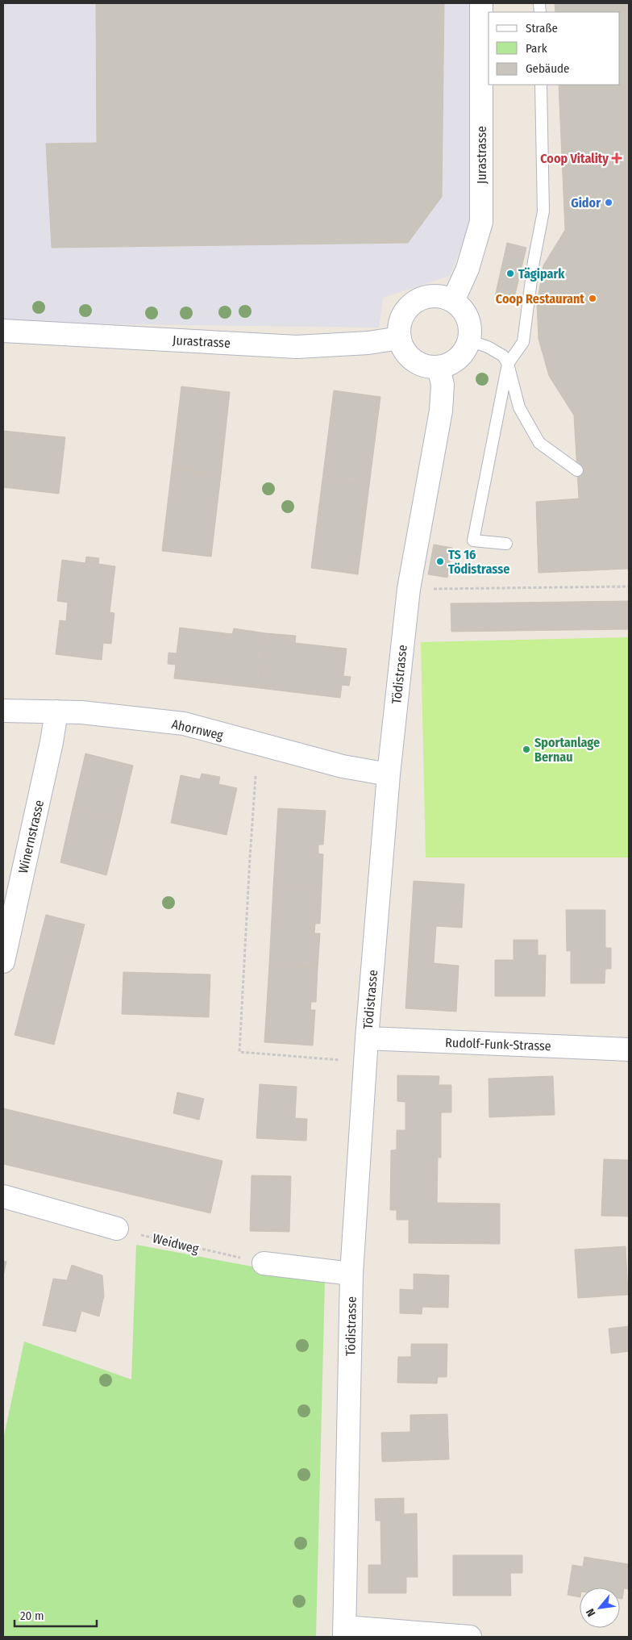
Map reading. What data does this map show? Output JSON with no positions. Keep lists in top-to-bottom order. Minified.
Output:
{"streets":{"street":["Jurastrasse","Tödistrasse","Ahornweg","Winernstrasse","Rudolf-Funk-Strasse"],"path":["Weidweg"]},"crossings":[["Jurastrasse","Tödistrasse"],["Tödistrasse","Ahornweg"],["Tödistrasse","Rudolf-Funk-Strasse"],["Ahornweg","Winernstrasse"]],"places":{"health":["Coop Vitality"],"other":["Gidor","Tägipark","Coop Restaurant","TS 16 Tödistrasse","Sportanlage Bernau"]},"legend":["Straße","Park","Gebäude"],"scale_bar":"20 m","north":"bottom left"}
